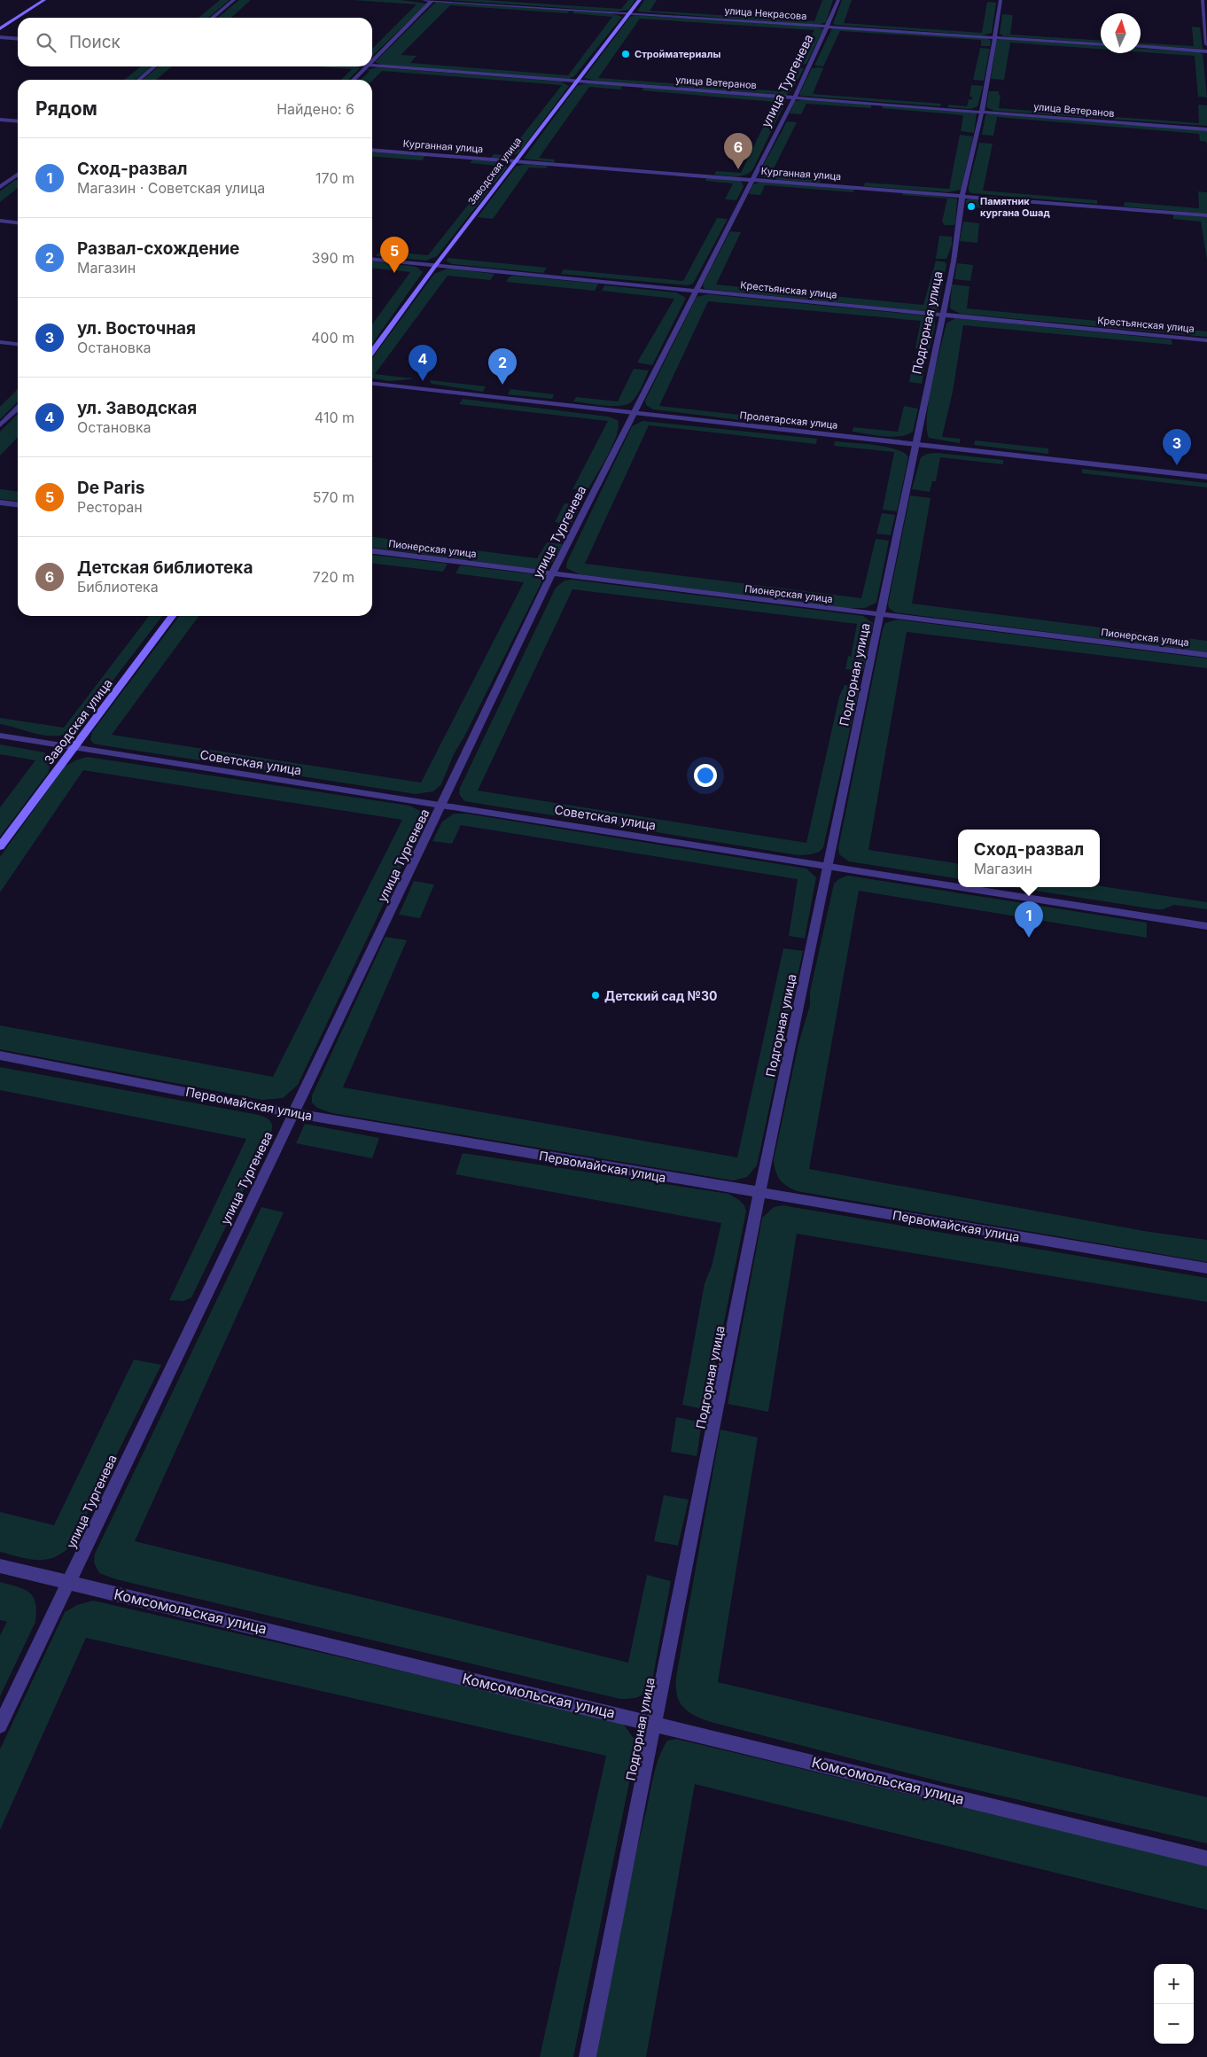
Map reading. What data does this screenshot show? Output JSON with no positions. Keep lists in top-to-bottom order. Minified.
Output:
{"streets":{"main road":["Заводская улица"],"street":["улица Некрасова","улица Тургенева","улица Ветеранов","Курганная улица","Крестьянская улица","Подгорная улица","Пролетарская улица","Пионерская улица","Советская улица","Первомайская улица","Комсомольская улица"]},"crossings":[["улица Некрасова","улица Тургенева"],["улица Некрасова","Заводская улица"],["улица Некрасова","Подгорная улица"],["улица Тургенева","улица Ветеранов"],["улица Тургенева","Курганная улица"],["улица Тургенева","Крестьянская улица"],["улица Тургенева","Пролетарская улица"],["улица Тургенева","Пионерская улица"],["улица Тургенева","Советская улица"],["улица Тургенева","Первомайская улица"],["улица Тургенева","Комсомольская улица"],["улица Ветеранов","Заводская улица"],["улица Ветеранов","Подгорная улица"],["Курганная улица","Заводская улица"],["Курганная улица","Подгорная улица"],["Заводская улица","Крестьянская улица"],["Заводская улица","Советская улица"],["Крестьянская улица","Подгорная улица"],["Подгорная улица","Пролетарская улица"],["Подгорная улица","Пионерская улица"],["Подгорная улица","Советская улица"],["Подгорная улица","Первомайская улица"],["Подгорная улица","Комсомольская улица"]],"places":["Стройматериалы","Памятник кургана Ошад","Детский сад №30"],"north":"top","page":{"search":"Поиск","heading":["Рядом","Найдено: 6"],"pins":["6","5","4","2","3","1"],"list":[{"mark":"1","name":"Сход-развал","note":"Магазин · Советская улица","value":"170 m"},{"mark":"2","name":"Развал-схождение","note":"Магазин","value":"390 m"},{"mark":"3","name":"ул. Восточная","note":"Остановка","value":"400 m"},{"mark":"4","name":"ул. Заводская","note":"Остановка","value":"410 m"},{"mark":"5","name":"De Paris","note":"Ресторан","value":"570 m"},{"mark":"6","name":"Детская библиотека","note":"Библиотека","value":"720 m"}],"popup":["Сход-развал","Магазин"],"map_buttons":["+","−"]}}
